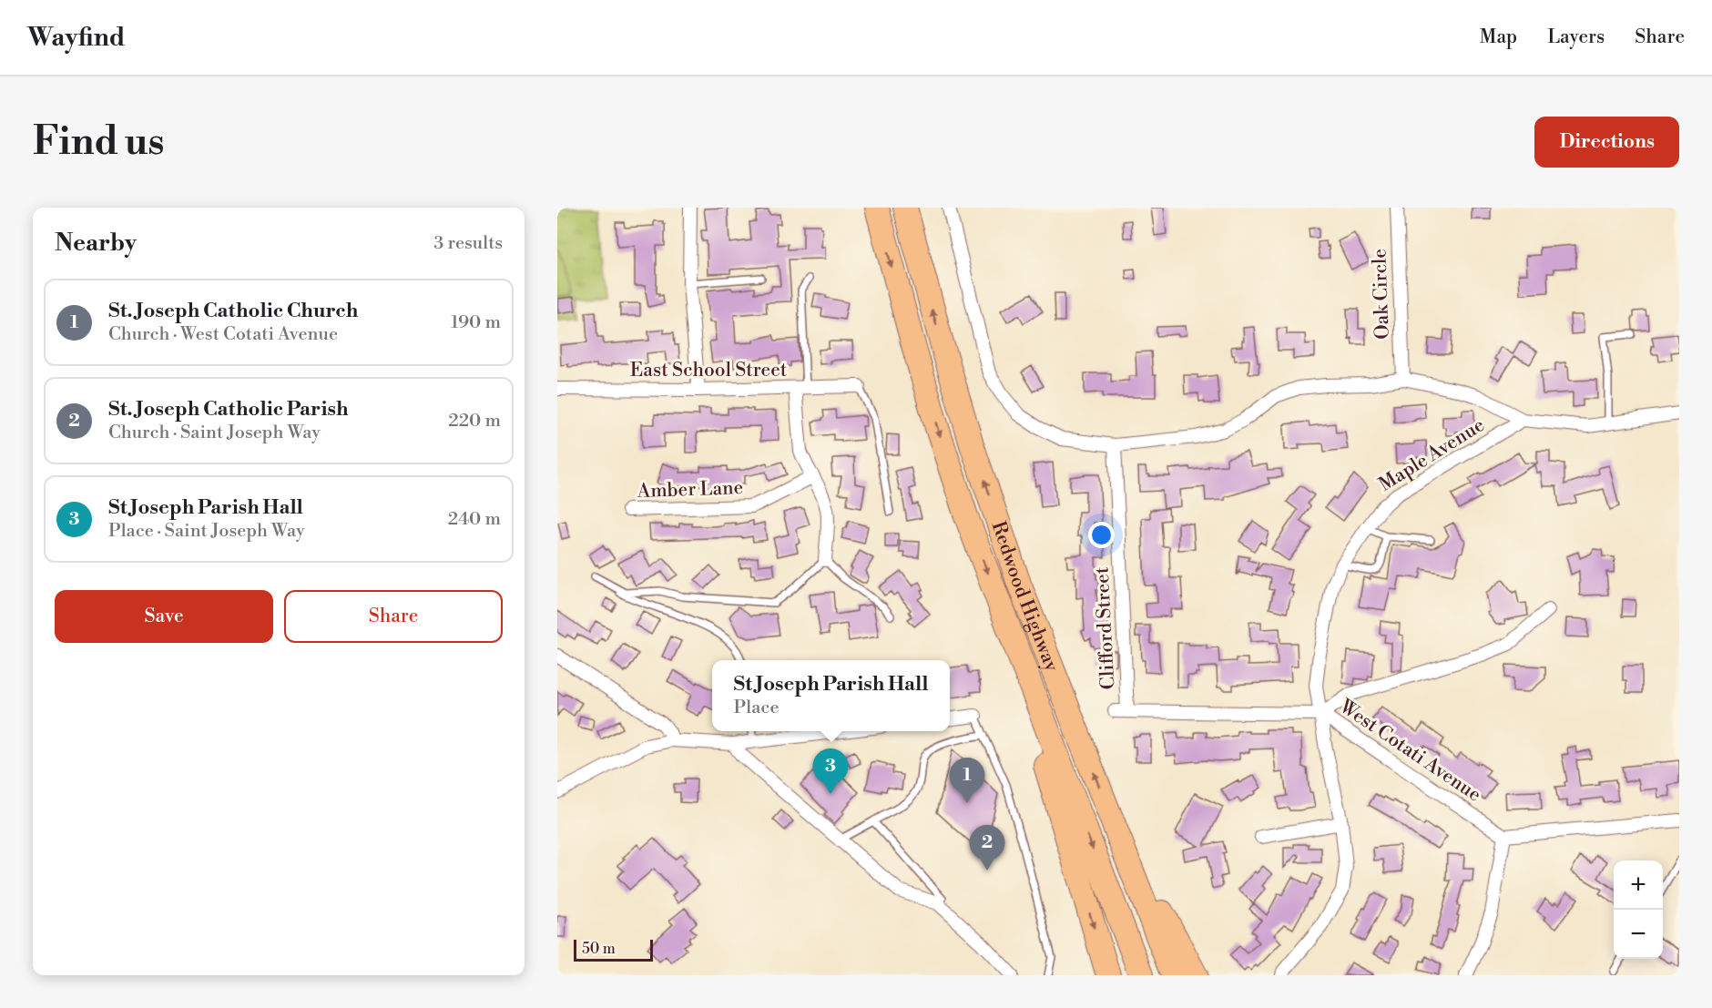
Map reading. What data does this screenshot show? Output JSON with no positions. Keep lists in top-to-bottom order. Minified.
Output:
{"streets":{"highway":["Redwood Highway"],"street":["Oak Circle","East School Street","Maple Avenue","Amber Lane","Clifford Street","West Cotati Avenue"]},"crossings":[["Maple Avenue","West Cotati Avenue"],["Clifford Street","West Cotati Avenue"]],"scale_bar":"50 m","page":{"header":"Wayfind","nav":["Map","Layers","Share"],"buttons":["Directions",["Save","Share"]],"title":"Find us","heading":["Nearby","3 results"],"list":[{"mark":"1","name":"St. Joseph Catholic Church","note":"Church · West Cotati Avenue","value":"190 m"},{"mark":"2","name":"St. Joseph Catholic Parish","note":"Church · Saint Joseph Way","value":"220 m"},{"mark":"3","name":"St Joseph Parish Hall","note":"Place · Saint Joseph Way","value":"240 m"}],"popup":["St Joseph Parish Hall","Place"],"pins":["3","1","2"],"map_buttons":["+","−"],"scale":"50 m"}}
